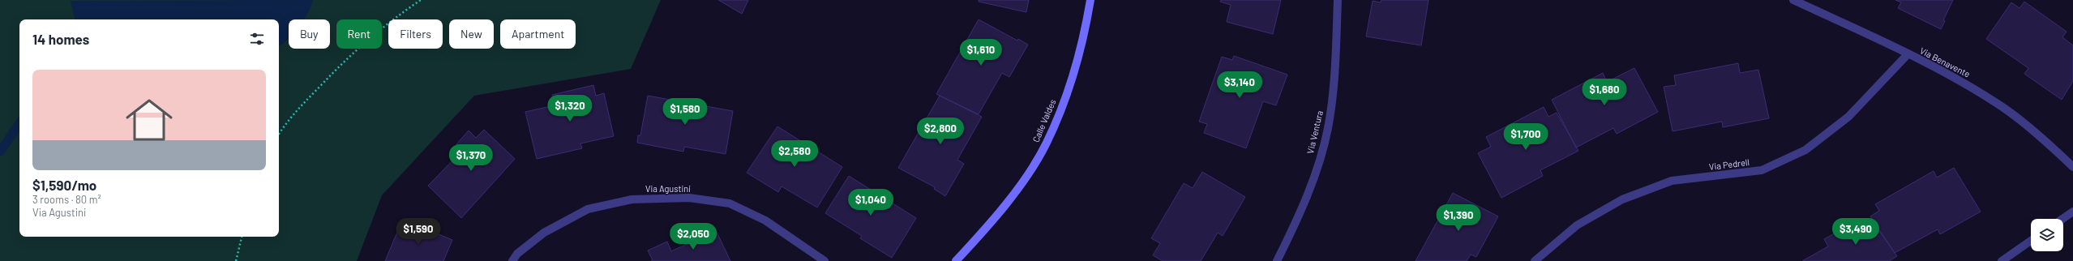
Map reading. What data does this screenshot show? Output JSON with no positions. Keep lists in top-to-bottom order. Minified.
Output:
{"streets":{"street":["Via Benavente","Calle Valdes","Via Ventura","Via Pedrell","Via Agustini"]},"crossings":[["Via Benavente","Via Pedrell"]],"page":{"chip":["Buy","Rent","Filters","New","Apartment"],"heading":"14 homes","price":["$1,610","$3,140","$1,680","$1,320","$1,580","$2,800","$1,700","$2,580","$1,370","$1,040","$1,390","$1,590","$3,490","$2,050"],"list":[{"name":"$1,590/mo","note":"3 rooms · 80 m² · Via Agustini"}]}}
